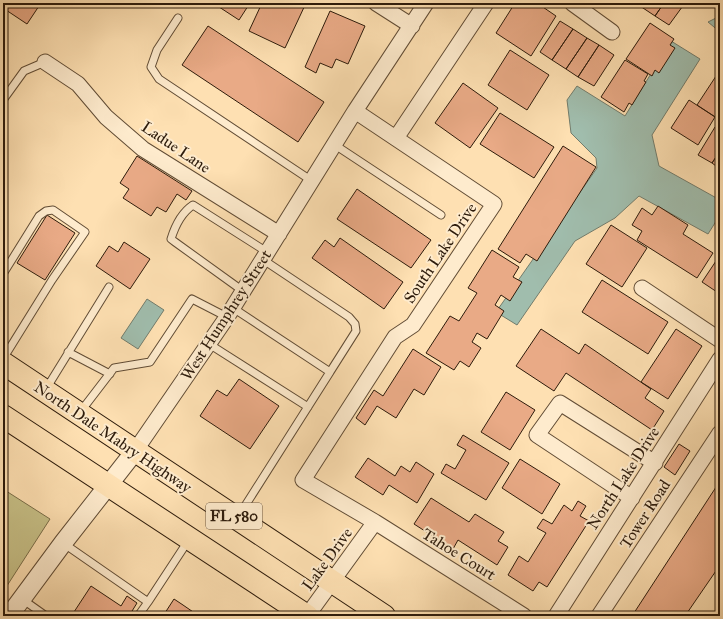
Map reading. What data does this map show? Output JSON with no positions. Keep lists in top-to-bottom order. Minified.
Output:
{"streets":{"main road":["North Dale Mabry Highway","FL 580"],"street":["Ladue Lane","South Lake Drive","West Humphrey Street","North Lake Drive","Tower Road","Tahoe Court","Lake Drive"]},"crossings":[["Ladue Lane","West Humphrey Street"],["South Lake Drive","Tahoe Court"],["South Lake Drive","Lake Drive"],["West Humphrey Street","North Dale Mabry Highway"],["West Humphrey Street","FL 580"],["North Dale Mabry Highway","Lake Drive"],["FL 580","Lake Drive"],["Tahoe Court","Lake Drive"]]}
